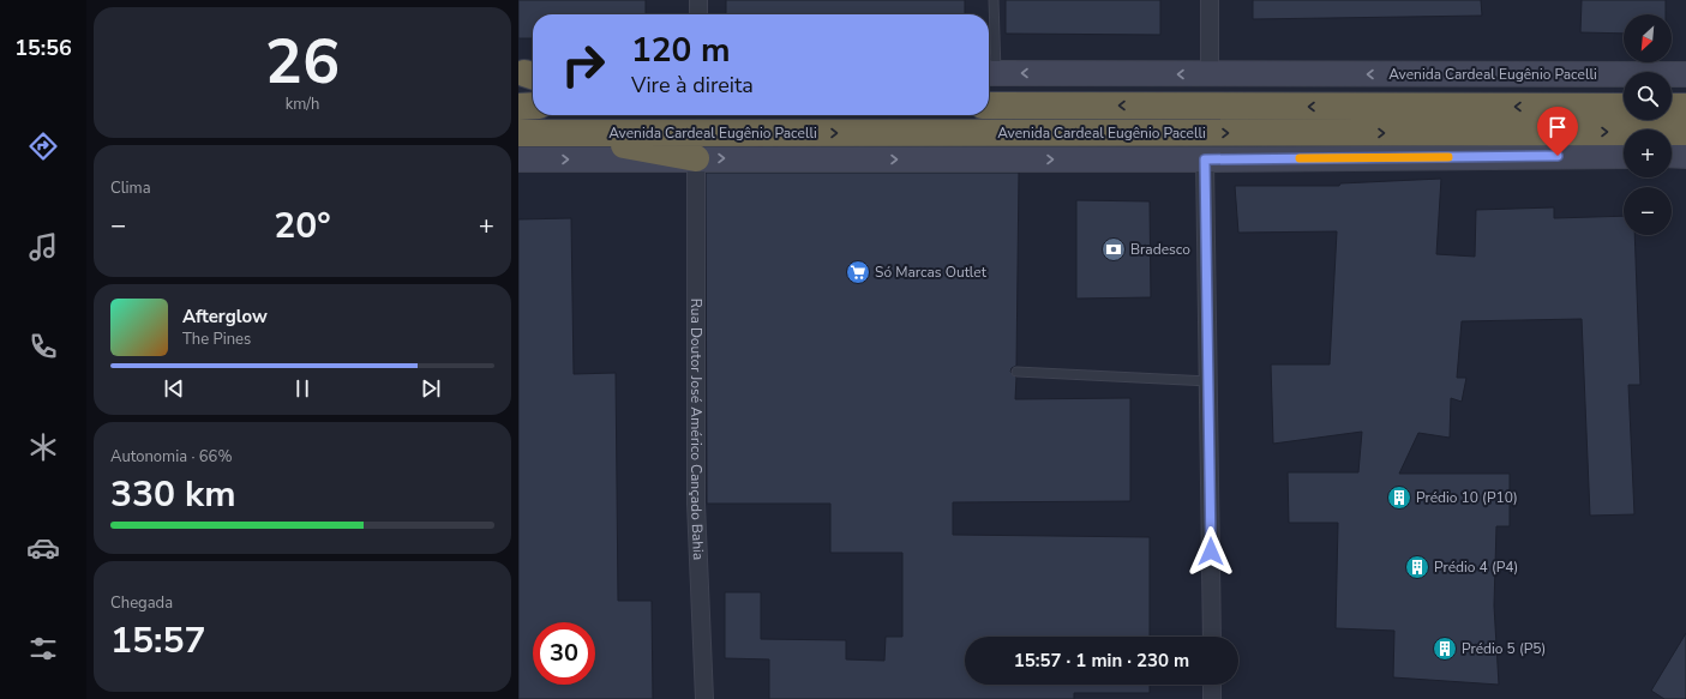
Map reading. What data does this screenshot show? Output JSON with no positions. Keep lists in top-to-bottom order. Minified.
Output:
{"streets":{"highway":["Avenida Cardeal Eugênio Pacelli"],"street":["Rua Doutor José Américo Cançado Bahia"]},"crossings":[["Avenida Cardeal Eugênio Pacelli","Rua Doutor José Américo Cançado Bahia"]],"places":{"bank":["Bradesco"],"supermarket":["Só Marcas Outlet"],"building":["Prédio 10 (P10)","Prédio 4 (P4)","Prédio 5 (P5)"]},"north":"bottom left","page":{"tabs":"15:56","tile":[["26","km/h"],"Clima",["Autonomia · 66%","330 km"],["Chegada","15:57"]],"map_buttons":["+","−"],"turn":["120 m","Vire à direita"],"heat":["−","20°","+"],"song":["Afterglow","The Pines"],"limit":"30","trip":"15:57 · 1 min · 230 m"}}
